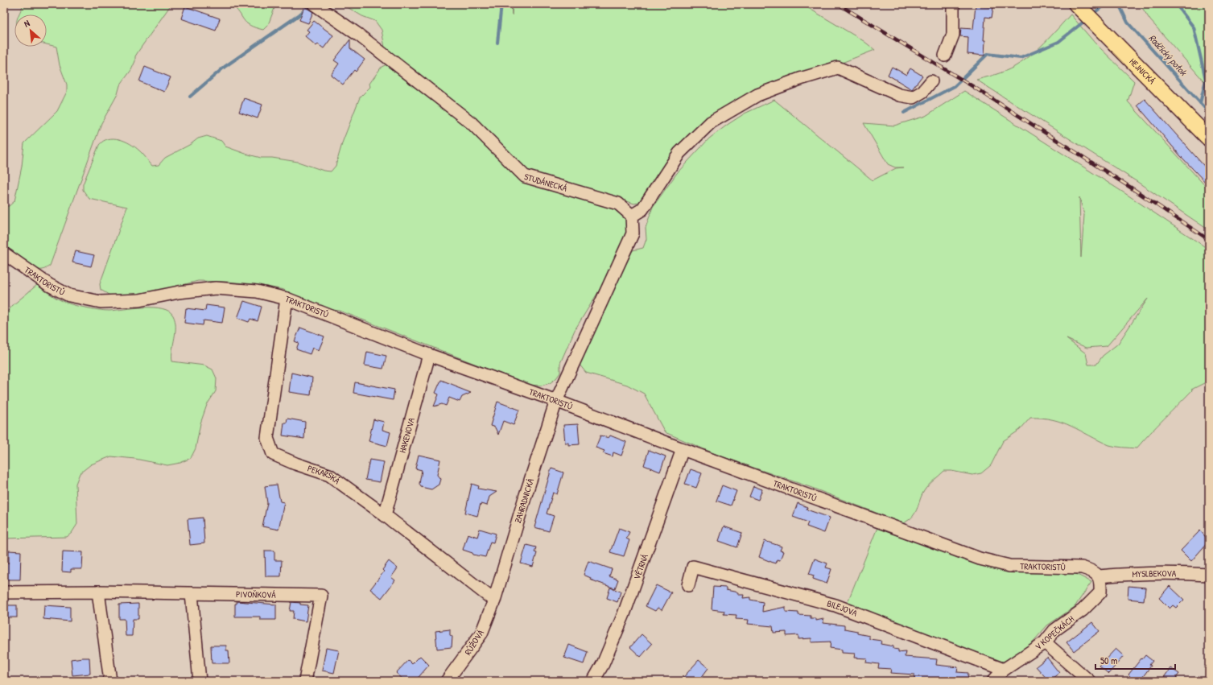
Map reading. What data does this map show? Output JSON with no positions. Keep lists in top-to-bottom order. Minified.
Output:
{"streets":{"main road":["HEJNICKÁ"],"street":["STUDÁNECKÁ","TRAKTORISTŮ","HAKENOVA","PEKAŘSKÁ","ZAHRADNICKÁ","VĚTRNÁ","MYSLBEKOVA","PIVOŇKOVÁ","BILEJOVA","V KOPEČKÁCH","RŮŽOVÁ"]},"crossings":[["TRAKTORISTŮ","HAKENOVA"],["TRAKTORISTŮ","PEKAŘSKÁ"],["TRAKTORISTŮ","ZAHRADNICKÁ"],["TRAKTORISTŮ","VĚTRNÁ"],["TRAKTORISTŮ","MYSLBEKOVA"],["TRAKTORISTŮ","V KOPEČKÁCH"],["HAKENOVA","PEKAŘSKÁ"],["PEKAŘSKÁ","ZAHRADNICKÁ"],["PEKAŘSKÁ","RŮŽOVÁ"],["ZAHRADNICKÁ","RŮŽOVÁ"],["MYSLBEKOVA","V KOPEČKÁCH"],["BILEJOVA","V KOPEČKÁCH"]],"water":["Radčický potok"],"scale_bar":"50 m","north":"top left"}
